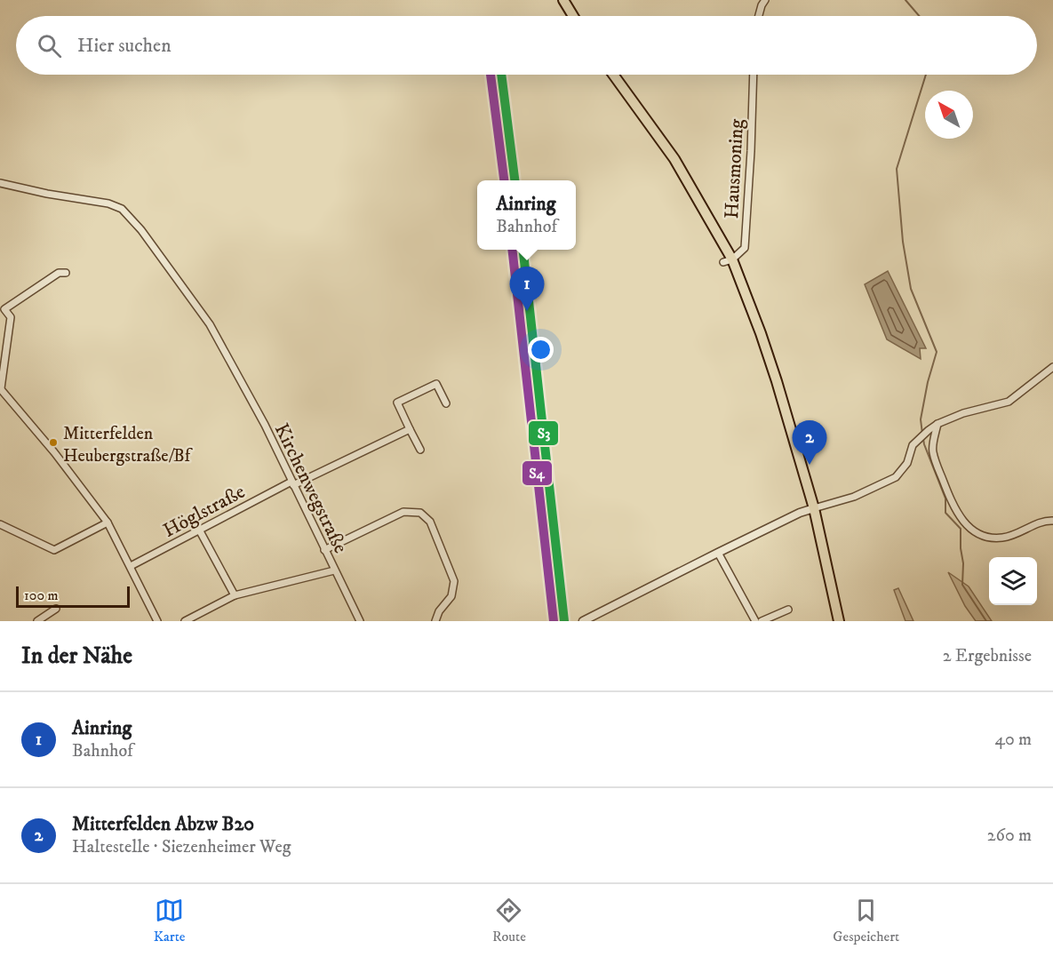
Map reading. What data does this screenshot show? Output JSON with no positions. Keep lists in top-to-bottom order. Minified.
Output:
{"streets":{"street":["Hausmoning","Kirchenwegstraße","Höglstraße"]},"crossings":[["Kirchenwegstraße","Höglstraße"]],"places":["Mitterfelden Heubergstraße/Bf"],"lines":["transit line S3","transit line S4"],"scale_bar":"100 m","north":"top left","page":{"search":"Hier suchen","popup":["Ainring","Bahnhof"],"pins":["1","2"],"scale":"100 m","heading":["In der Nähe","2 Ergebnisse"],"list":[{"mark":"1","name":"Ainring","note":"Bahnhof","value":"40 m"},{"mark":"2","name":"Mitterfelden Abzw B20","note":"Haltestelle · Siezenheimer Weg","value":"260 m"}],"nav":["Karte","Route","Gespeichert"]}}
